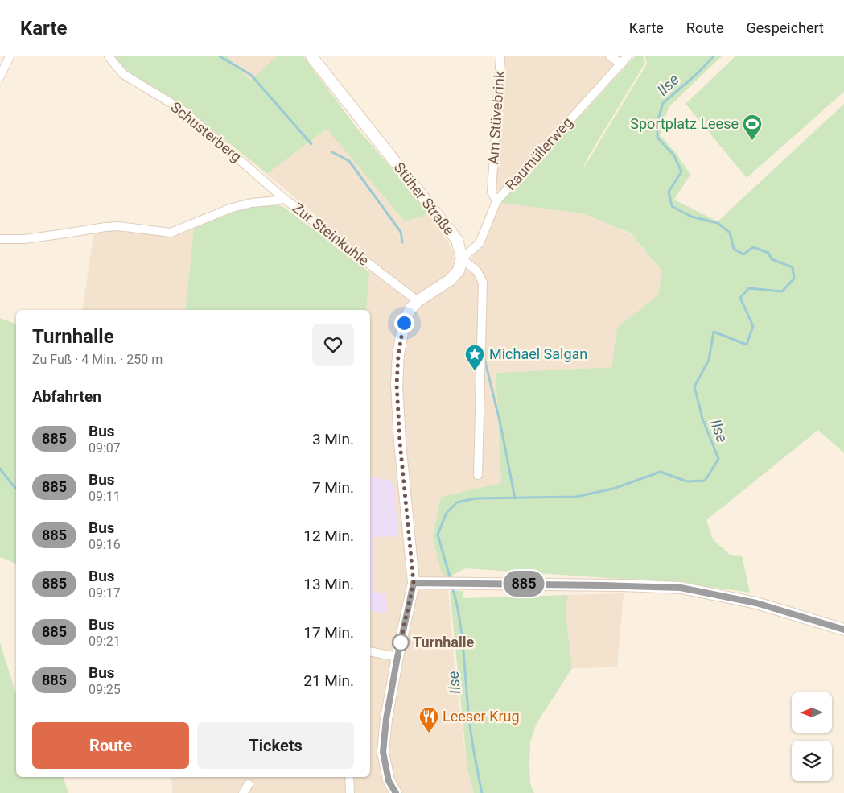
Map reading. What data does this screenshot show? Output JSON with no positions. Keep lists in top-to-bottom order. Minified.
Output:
{"streets":{"main road":["Stüher Straße"],"street":["Am Stüvebrink","Schusterberg","Raumüllerweg","Zur Steinkuhle"]},"crossings":[["Am Stüvebrink","Raumüllerweg"],["Schusterberg","Zur Steinkuhle"],["Raumüllerweg","Stüher Straße"]],"water":["Ilse"],"places":{"sports":["Sportplatz Leese"],"place":["Michael Salgan"],"other":["Turnhalle"],"restaurant":["Leeser Krug"]},"lines":["bus line 885"],"north":"left","page":{"header":"Karte","nav":["Karte","Route","Gespeichert"],"on_map":"885","heading":[["Turnhalle","Zu Fuß · 4 Min. · 250 m"],"Abfahrten"],"list":[{"mark":"885","name":"Bus","note":"09:07","value":"3 Min."},{"mark":"885","name":"Bus","note":"09:11","value":"7 Min."},{"mark":"885","name":"Bus","note":"09:16","value":"12 Min."},{"mark":"885","name":"Bus","note":"09:17","value":"13 Min."},{"mark":"885","name":"Bus","note":"09:21","value":"17 Min."},{"mark":"885","name":"Bus","note":"09:25","value":"21 Min."}],"buttons":["Route","Tickets"]}}
